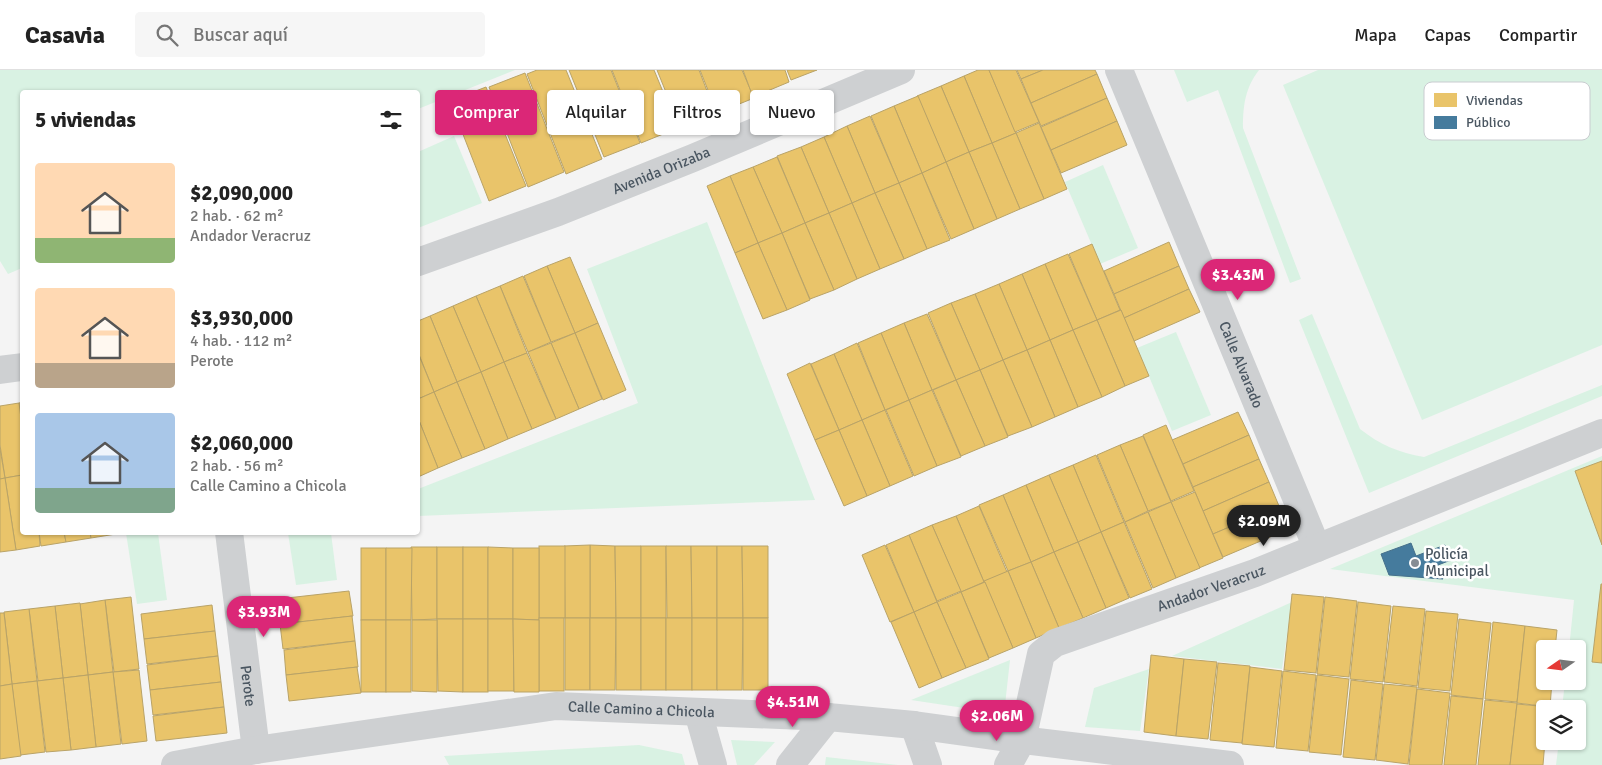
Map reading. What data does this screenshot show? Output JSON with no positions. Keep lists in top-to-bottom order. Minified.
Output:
{"streets":{"street":["Avenida Orizaba","Calle Alvarado","Andador Veracruz","Perote","Calle Camino a Chicola"]},"crossings":[["Calle Alvarado","Andador Veracruz"],["Andador Veracruz","Calle Camino a Chicola"],["Perote","Calle Camino a Chicola"]],"places":["Policía Municipal"],"legend":["Viviendas","Público"],"north":"left","page":{"header":"Casavia","search":"Buscar aquí","nav":["Mapa","Capas","Compartir"],"chip":["Comprar","Alquilar","Filtros","Nuevo"],"heading":"5 viviendas","list":[{"name":"$2,090,000","note":"2 hab. · 62 m² · Andador Veracruz"},{"name":"$3,930,000","note":"4 hab. · 112 m² · Perote"},{"name":"$2,060,000","note":"2 hab. · 56 m² · Calle Camino a Chicola"}],"price":["$3.43M","$2.09M","$3.93M","$4.51M","$2.06M"]}}
